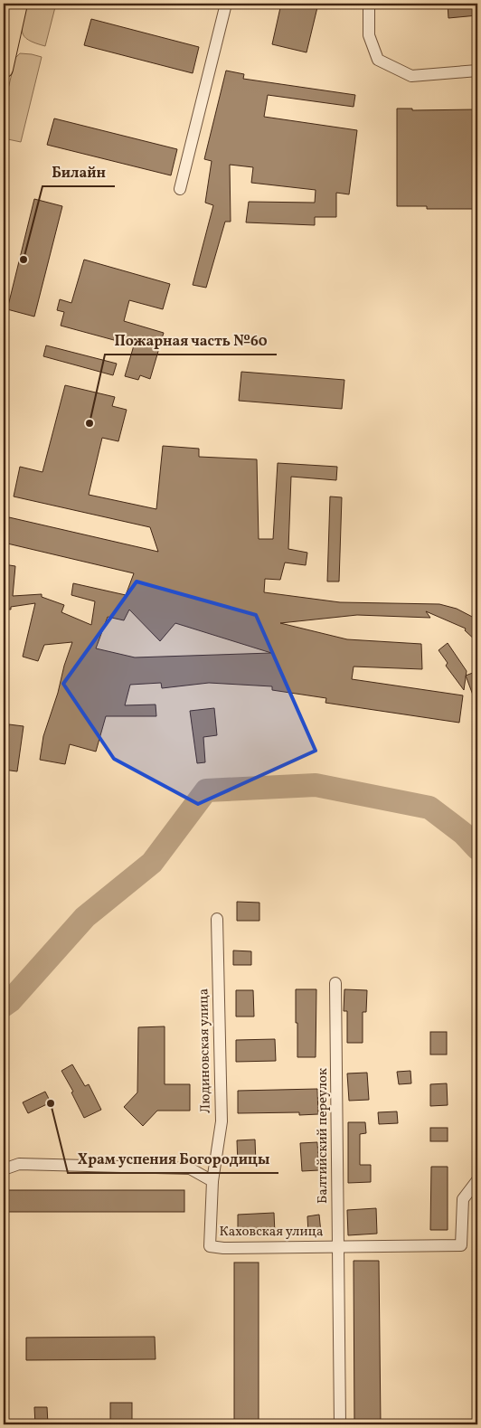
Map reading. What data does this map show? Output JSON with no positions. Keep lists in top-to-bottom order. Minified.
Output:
{"streets":{"street":["Людиновская улица","Балтийский переулок","Каховская улица"]},"crossings":[["Людиновская улица","Каховская улица"],["Балтийский переулок","Каховская улица"]],"places":["Билайн","Пожарная часть №60","Храм успения Богородицы"]}
